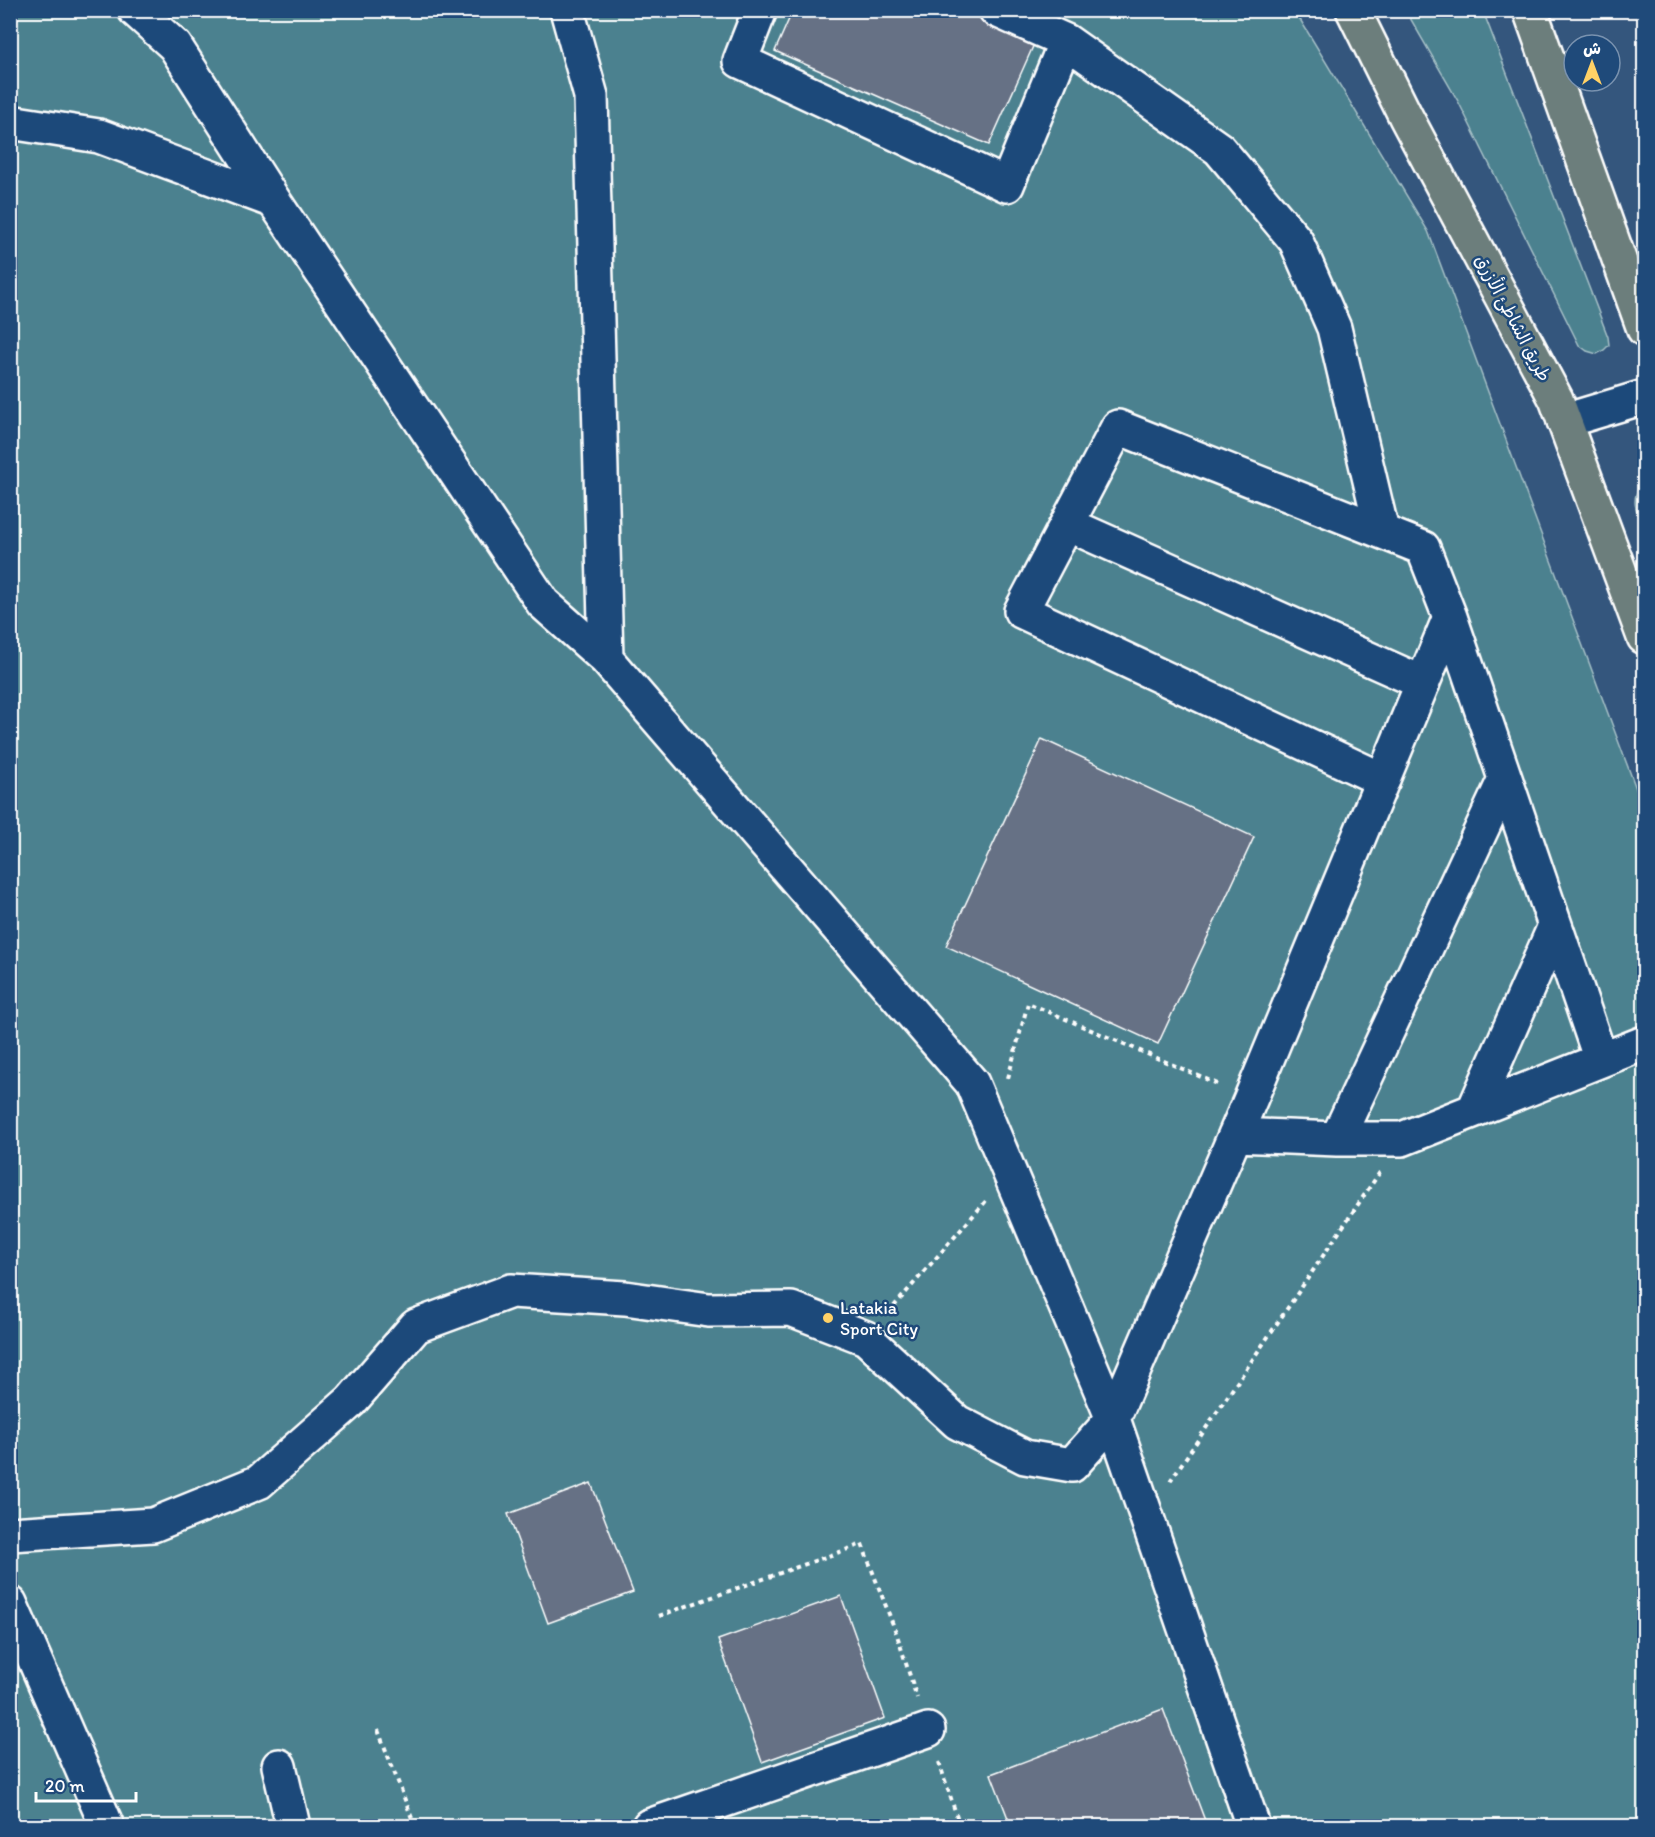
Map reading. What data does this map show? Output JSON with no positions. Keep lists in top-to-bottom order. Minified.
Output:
{"streets":{"main road":["طريق الشاطئ الأزرق"]},"places":["Latakia Sport City"],"scale_bar":"20 m","north":"top"}
